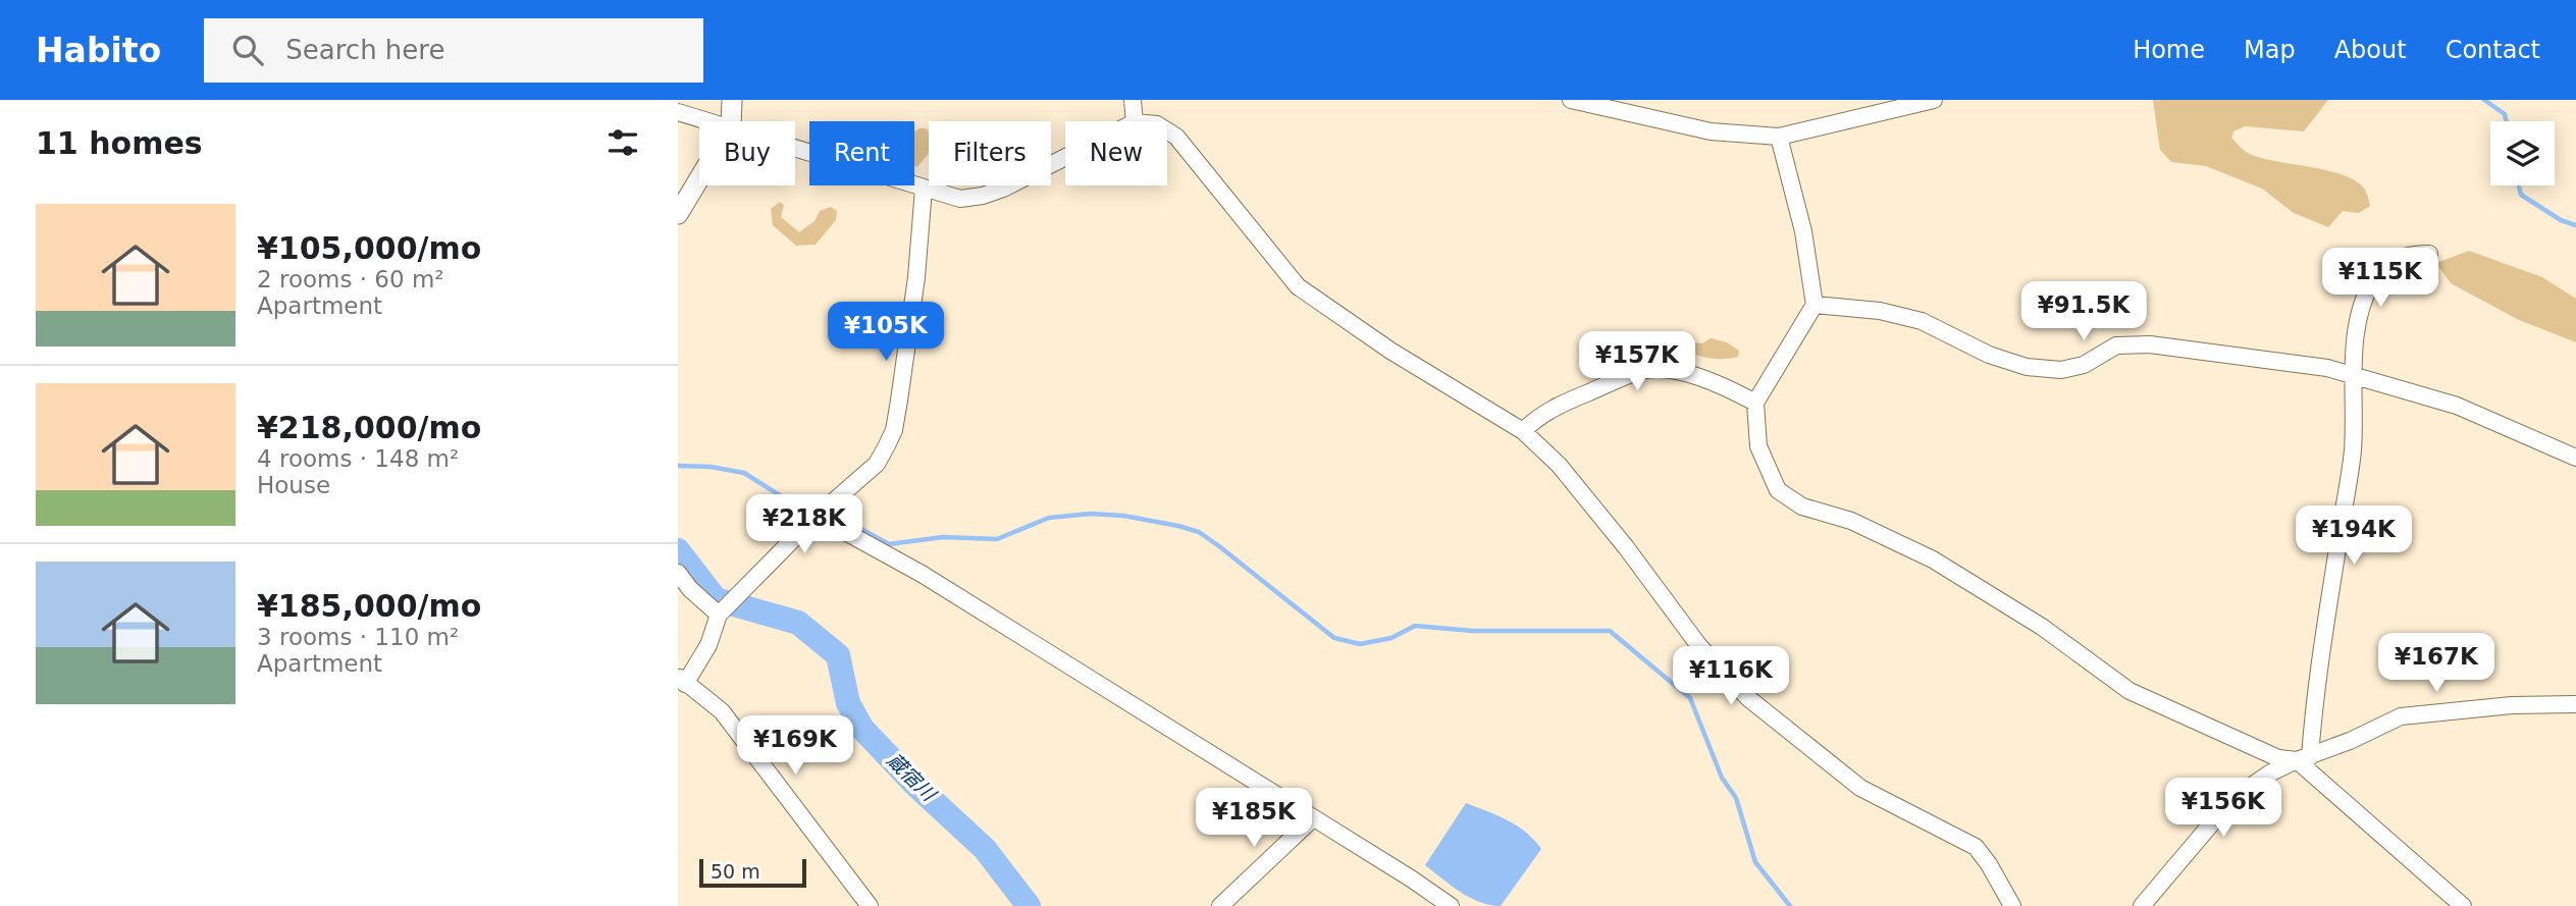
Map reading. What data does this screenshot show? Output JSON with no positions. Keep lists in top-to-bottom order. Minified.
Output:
{"water":["蔵宿川"],"scale_bar":"50 m","page":{"header":"Habito","search":"Search here","nav":["Home","Map","About","Contact"],"heading":"11 homes","chip":["Buy","Rent","Filters","New"],"list":[{"name":"¥105,000/mo","note":"2 rooms · 60 m² · Apartment"},{"name":"¥218,000/mo","note":"4 rooms · 148 m² · House"},{"name":"¥185,000/mo","note":"3 rooms · 110 m² · Apartment"}],"price":["¥115K","¥91.5K","¥105K","¥157K","¥218K","¥194K","¥167K","¥116K","¥169K","¥156K","¥185K"],"scale":"50 m"}}
